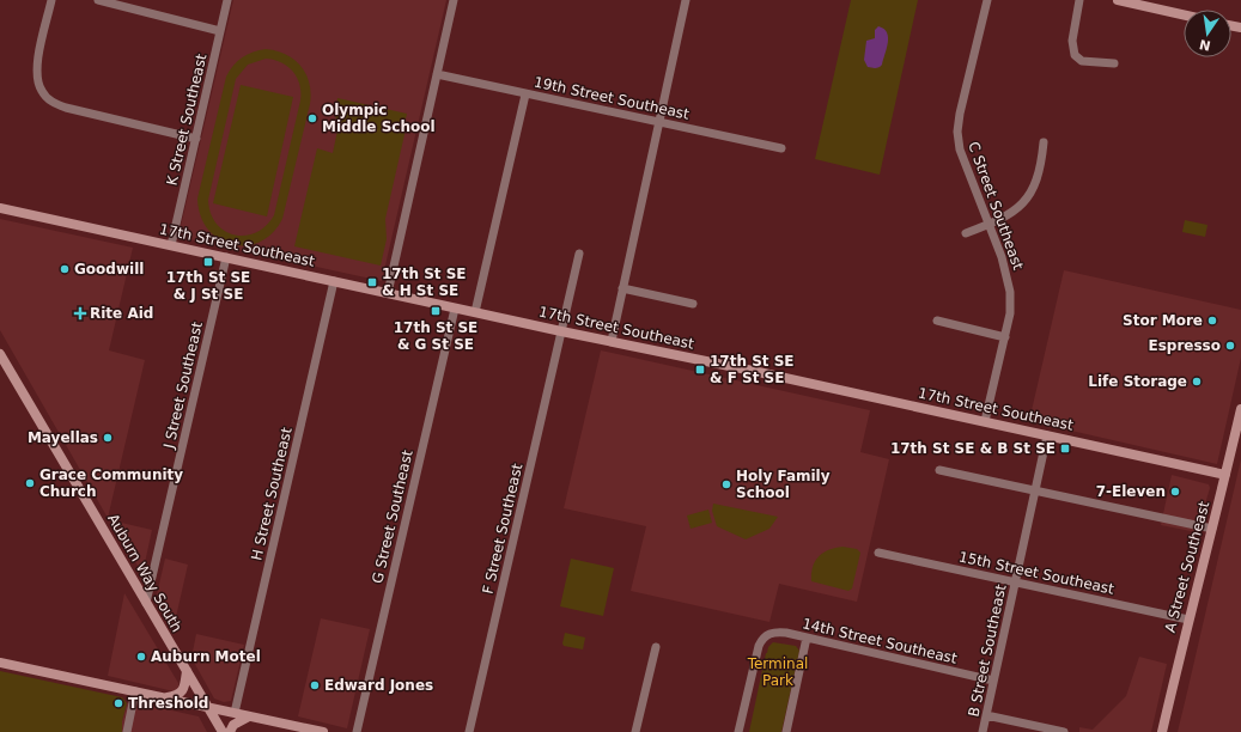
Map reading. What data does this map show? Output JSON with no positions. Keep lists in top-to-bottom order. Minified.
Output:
{"streets":{"street":["19th Street Southeast","K Street Southeast","C Street Southeast","17th Street Southeast","J Street Southeast","H Street Southeast","G Street Southeast","F Street Southeast","A Street Southeast","Auburn Way South","15th Street Southeast","14th Street Southeast","B Street Southeast"]},"crossings":[["K Street Southeast","17th Street Southeast"],["C Street Southeast","17th Street Southeast"],["17th Street Southeast","J Street Southeast"],["17th Street Southeast","H Street Southeast"],["17th Street Southeast","G Street Southeast"],["17th Street Southeast","F Street Southeast"],["17th Street Southeast","A Street Southeast"],["17th Street Southeast","B Street Southeast"],["J Street Southeast","Auburn Way South"],["A Street Southeast","15th Street Southeast"],["15th Street Southeast","B Street Southeast"],["14th Street Southeast","B Street Southeast"]],"parks":["Terminal Park"],"places":{"other":["Olympic Middle School","Goodwill","Stor More","Espresso","Life Storage","Mayellas","Grace Community Church","Holy Family School","7-Eleven","Auburn Motel","Edward Jones","Threshold"],"transit":["17th St SE & J St SE","17th St SE & H St SE","17th St SE & G St SE","17th St SE & F St SE","17th St SE & B St SE"],"health":["Rite Aid"]},"north":"bottom"}
